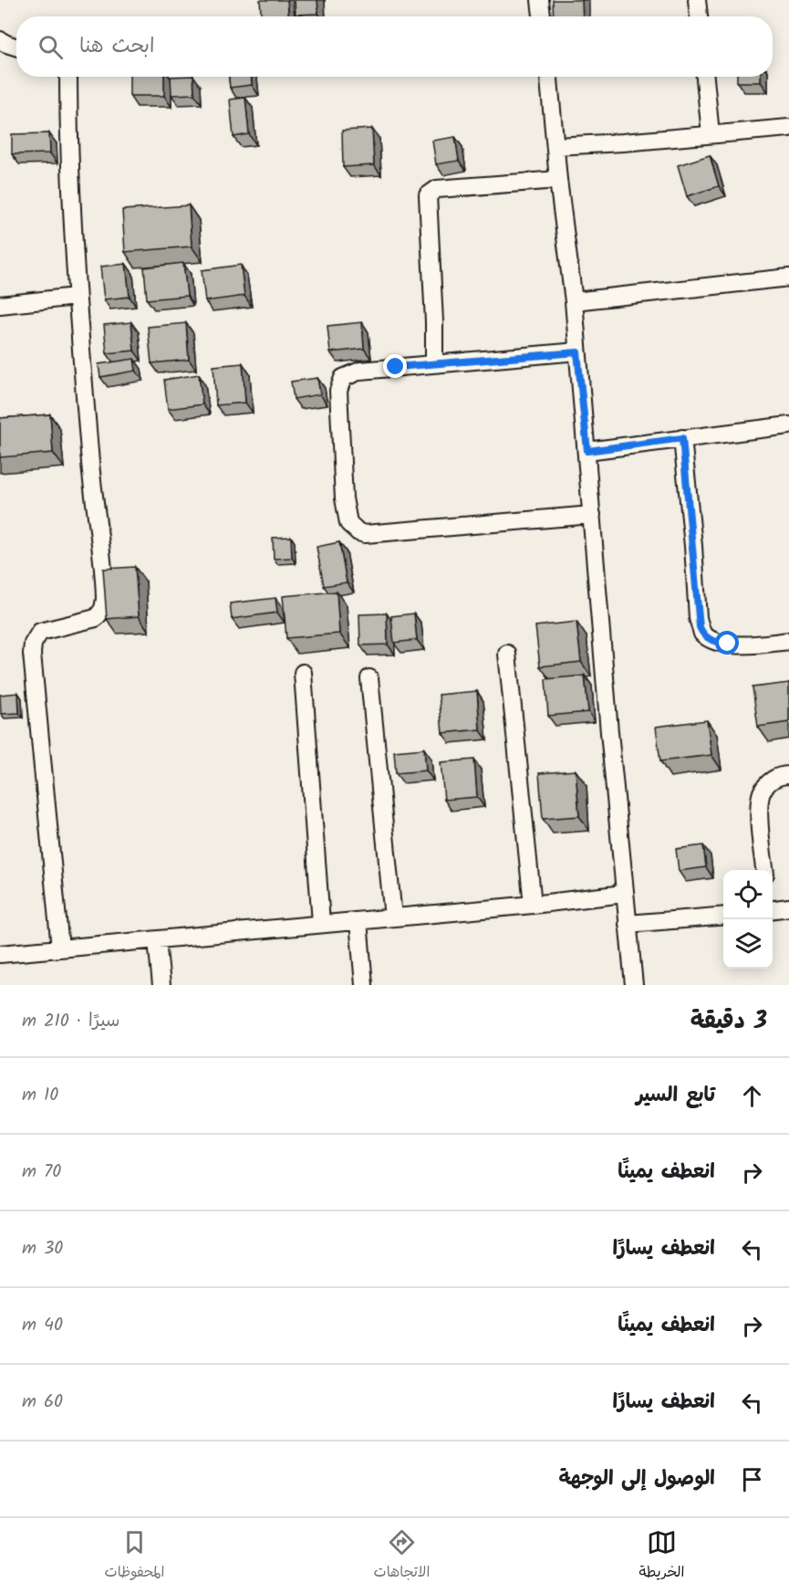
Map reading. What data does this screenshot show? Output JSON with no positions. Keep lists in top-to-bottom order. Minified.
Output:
{"page":{"search":"ابحث هنا","heading":["3 دقيقة","سيرًا · 210 m"],"list":[["تابع السير","10 m"],["انعطف يمينًا","70 m"],["انعطف يسارًا","30 m"],["انعطف يمينًا","40 m"],["انعطف يسارًا","60 m"],"الوصول إلى الوجهة"],"nav":["الخريطة","الاتجاهات","المحفوظات"]}}
